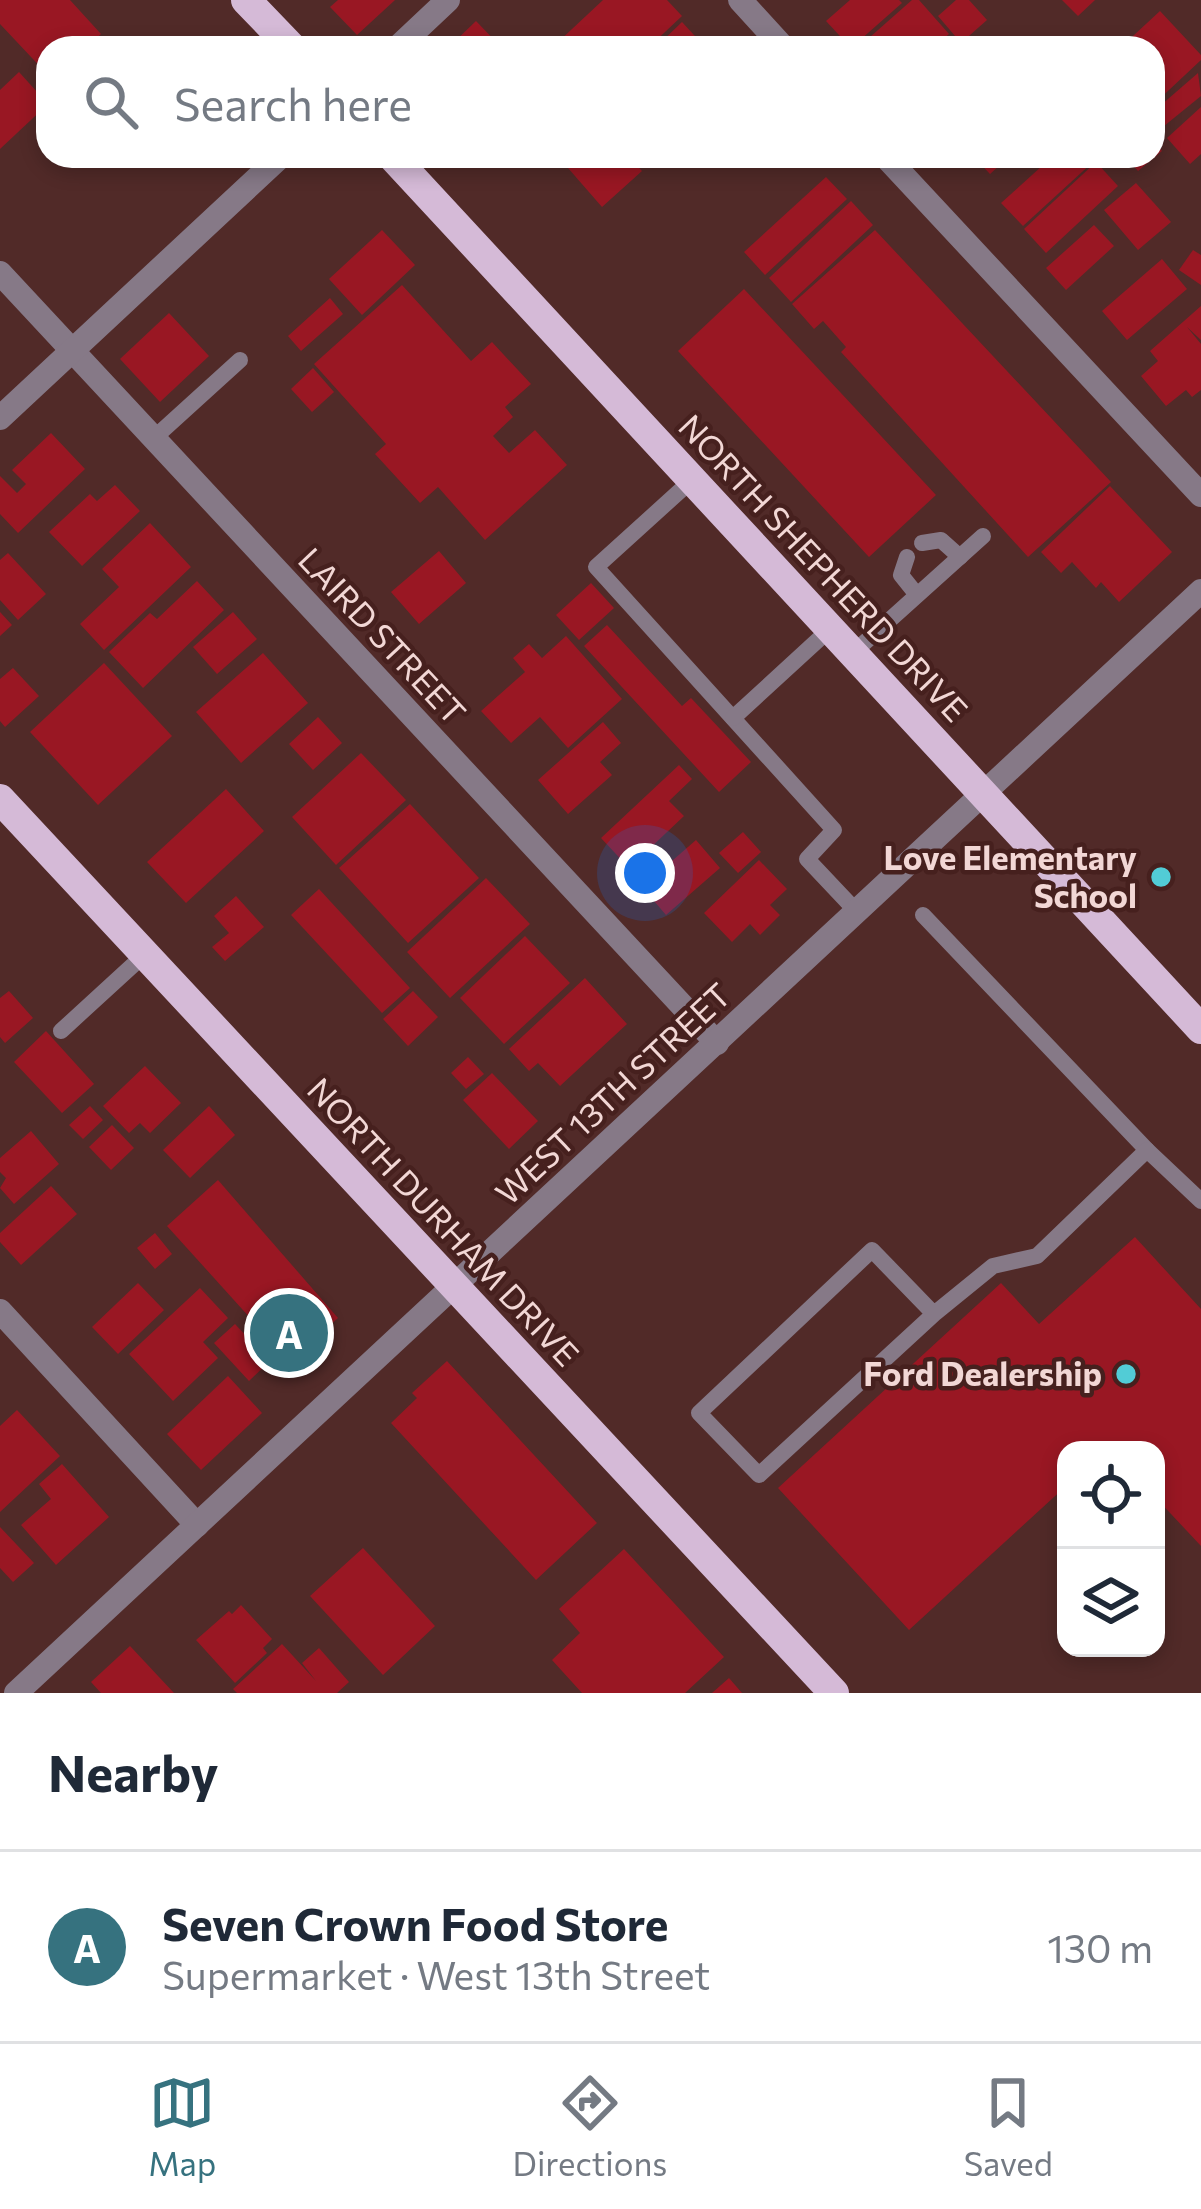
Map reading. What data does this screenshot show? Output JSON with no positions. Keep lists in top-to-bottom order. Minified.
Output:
{"streets":{"main road":["NORTH SHEPHERD DRIVE","NORTH DURHAM DRIVE"],"street":["LAIRD STREET","WEST 13TH STREET"]},"crossings":[["NORTH SHEPHERD DRIVE","WEST 13TH STREET"],["LAIRD STREET","WEST 13TH STREET"],["WEST 13TH STREET","NORTH DURHAM DRIVE"]],"places":["Love Elementary School","Ford Dealership"],"page":{"search":"Search here","pins":"A","heading":"Nearby","list":[{"mark":"A","name":"Seven Crown Food Store","note":"Supermarket · West 13th Street","value":"130 m"}],"nav":["Map","Directions","Saved"]}}
